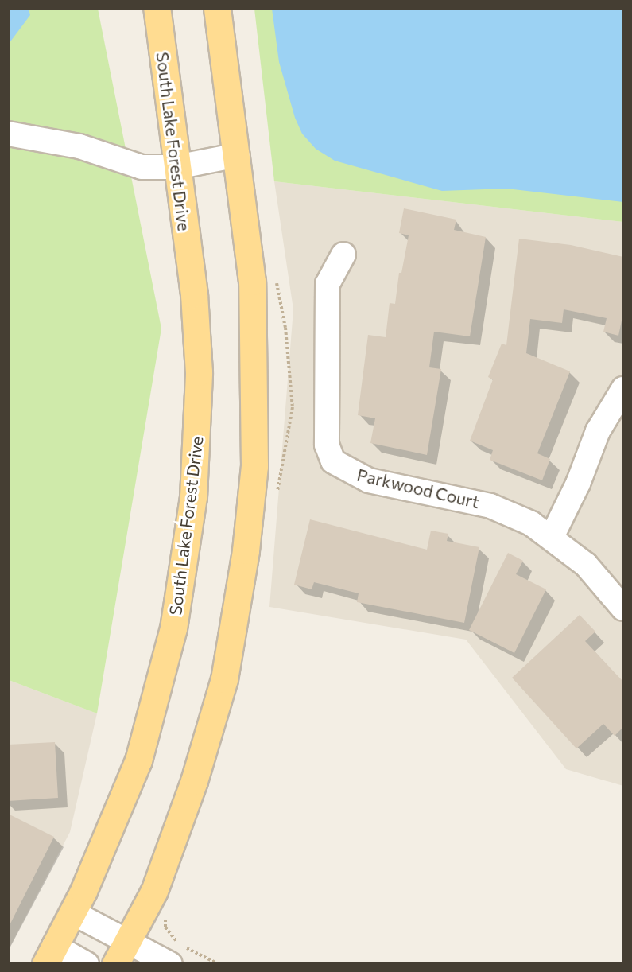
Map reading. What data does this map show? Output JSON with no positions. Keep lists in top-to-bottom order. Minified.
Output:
{"streets":{"main road":["South Lake Forest Drive"],"street":["Parkwood Court"]}}
